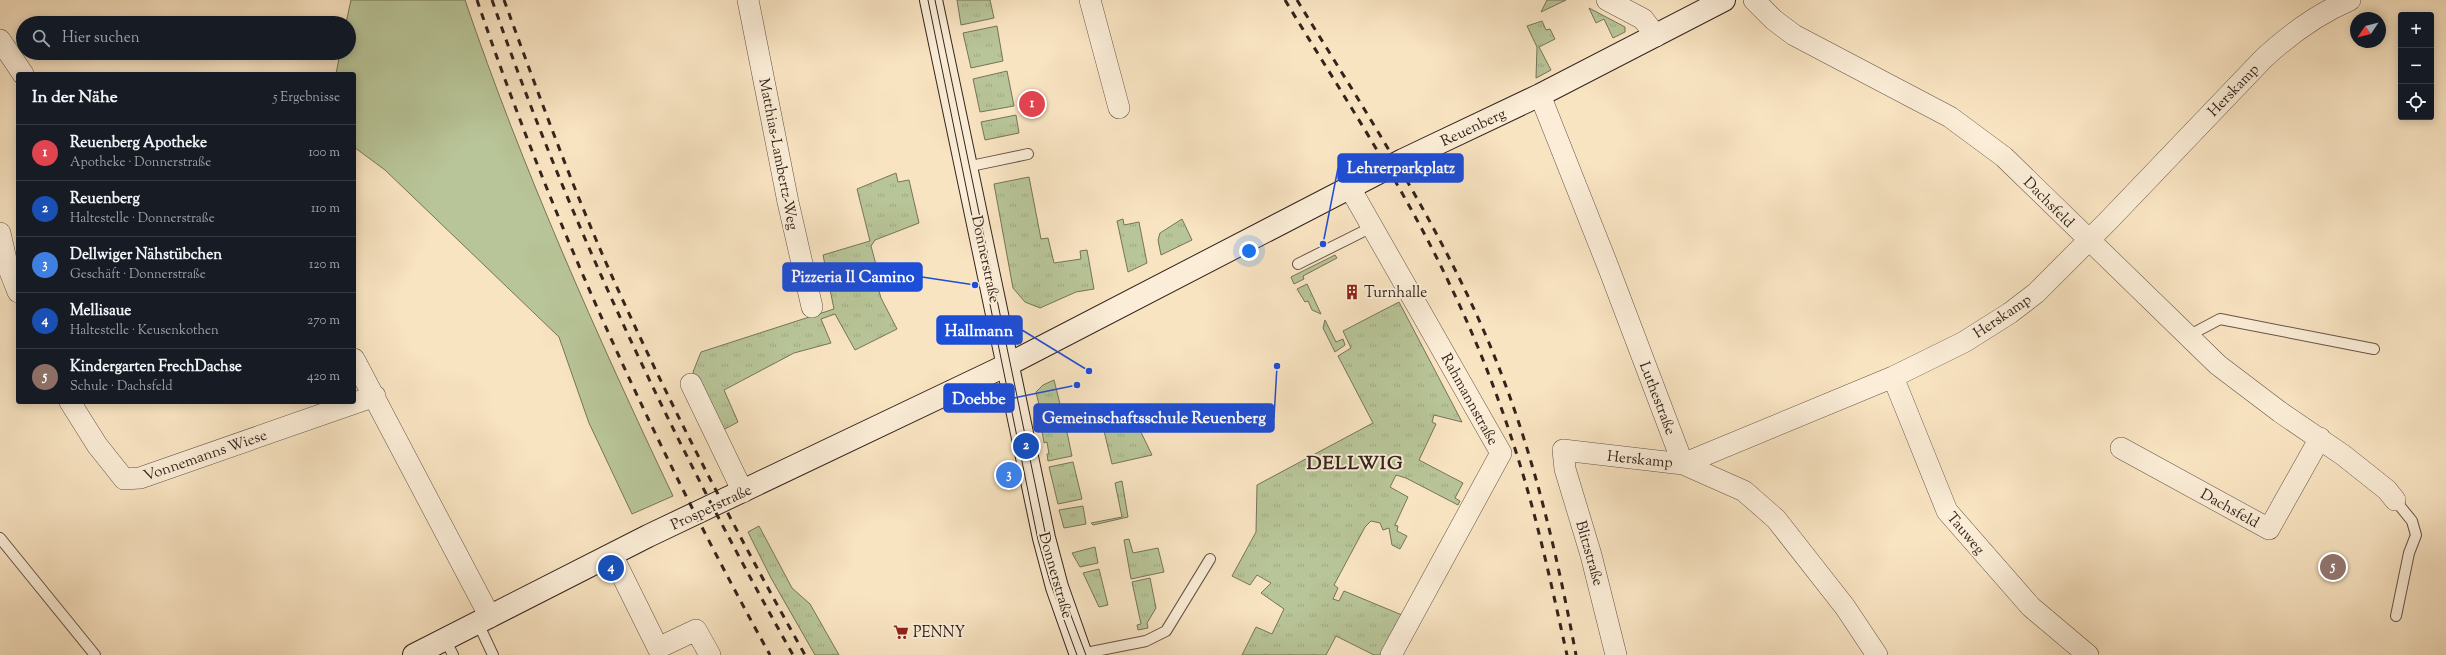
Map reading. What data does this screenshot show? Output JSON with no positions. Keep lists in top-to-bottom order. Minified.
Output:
{"streets":{"main road":["Reuenberg","Donnerstraße","Prosperstraße"],"street":["Herskamp","Matthias-Lambertz-Weg","Dachsfeld","Luthestraße","Rahmannstraße","Vonnemanns Wiese","Tauweg","Blitzstraße"]},"crossings":[["Herskamp","Dachsfeld"],["Herskamp","Luthestraße"],["Herskamp","Tauweg"],["Herskamp","Blitzstraße"],["Reuenberg","Donnerstraße"],["Reuenberg","Luthestraße"],["Reuenberg","Rahmannstraße"],["Reuenberg","Prosperstraße"],["Donnerstraße","Prosperstraße"]],"districts":["DELLWIG"],"places":{"other":["Lehrerparkplatz","Pizzeria Il Camino","Gemeinschaftsschule Reuenberg","Hallmann","Doebbe"],"building":["Turnhalle"],"supermarket":["PENNY"]},"north":"bottom left","page":{"map_buttons":["+","−"],"search":"Hier suchen","heading":["In der Nähe","5 Ergebnisse"],"pins":["1","2","3","5","4"],"list":[{"mark":"1","name":"Reuenberg Apotheke","note":"Apotheke · Donnerstraße","value":"100 m"},{"mark":"2","name":"Reuenberg","note":"Haltestelle · Donnerstraße","value":"110 m"},{"mark":"3","name":"Dellwiger Nähstübchen","note":"Geschäft · Donnerstraße","value":"120 m"},{"mark":"4","name":"Mellisaue","note":"Haltestelle · Keusenkothen","value":"270 m"},{"mark":"5","name":"Kindergarten FrechDachse","note":"Schule · Dachsfeld","value":"420 m"}]}}
